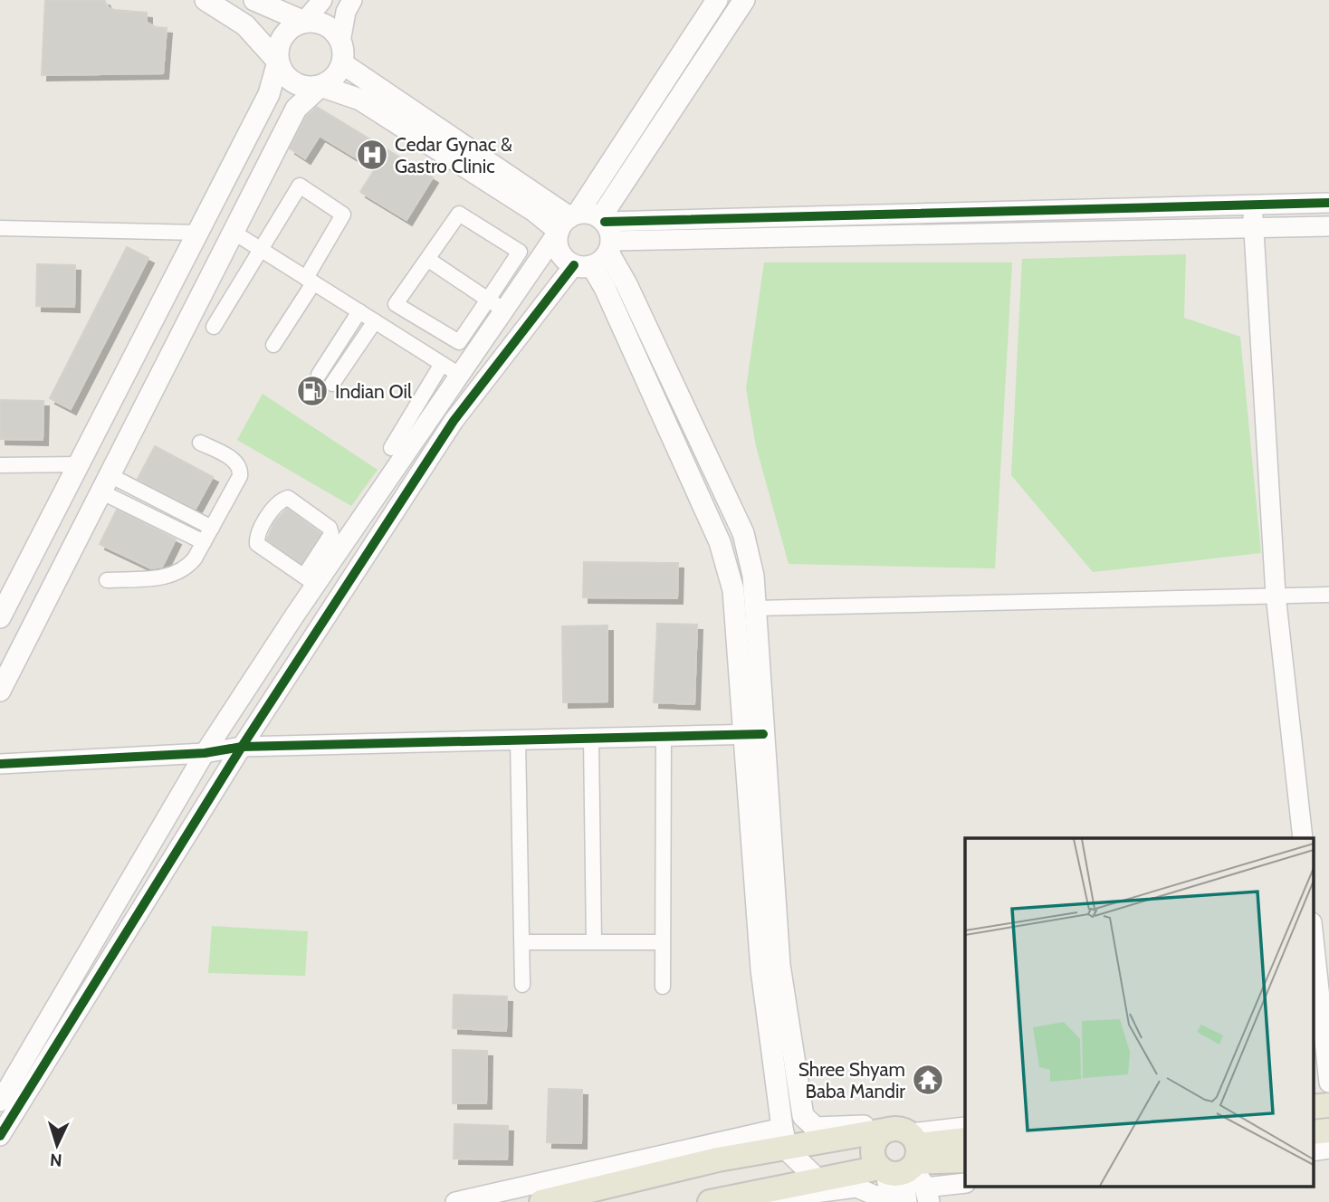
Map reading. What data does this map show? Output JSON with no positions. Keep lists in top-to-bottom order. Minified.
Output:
{"places":{"hospital":["Cedar Gynac & Gastro Clinic"],"fuel station":["Indian Oil"],"temple":["Shree Shyam Baba Mandir"]},"north":"bottom"}
